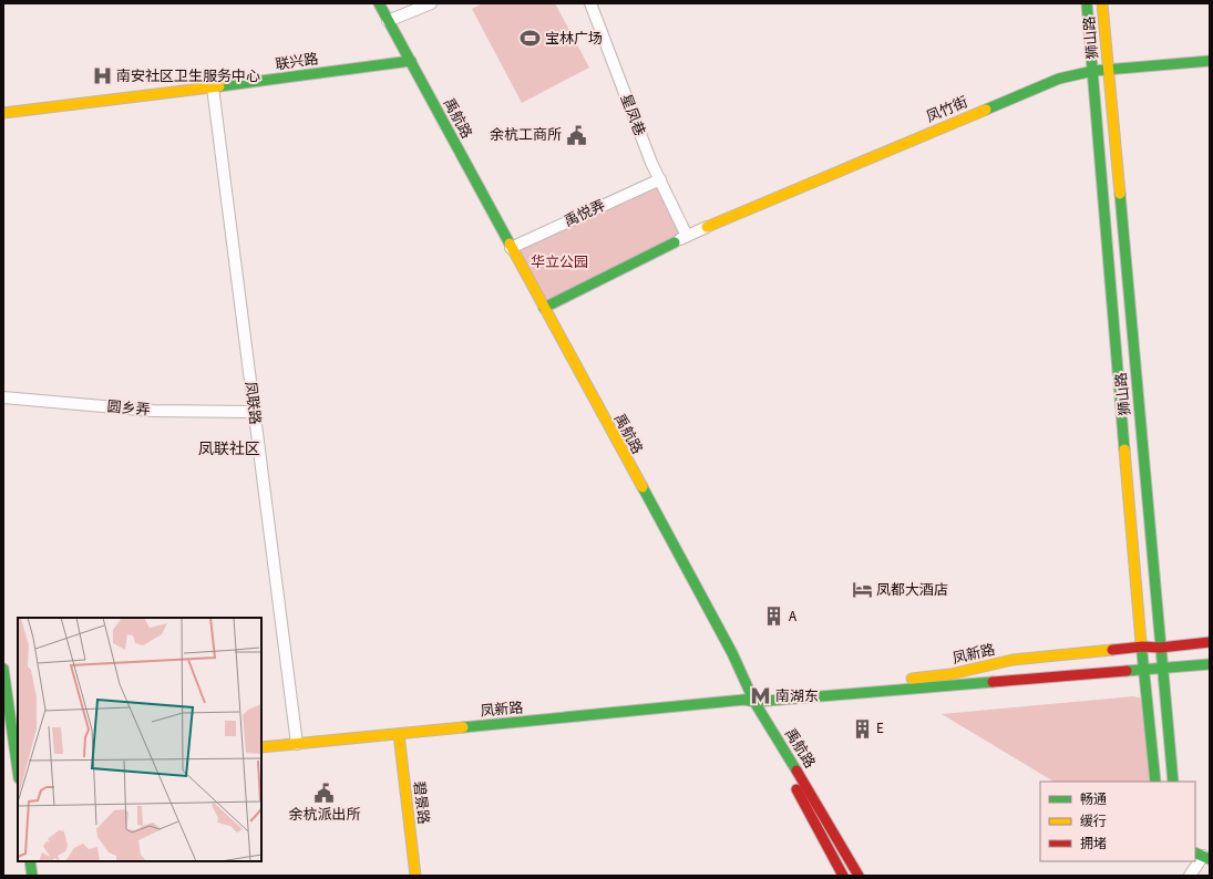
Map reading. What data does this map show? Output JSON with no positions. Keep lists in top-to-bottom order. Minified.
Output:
{"streets":{"main road":["狮山路","联兴路","凤竹街","禹航路","凤新路","碧景路"],"street":["星凤巷","禹悦弄","凤联路","圆乡弄"]},"crossings":[["狮山路","凤竹街"],["狮山路","凤新路"],["联兴路","禹航路"],["联兴路","凤联路"],["星凤巷","禹悦弄"],["禹航路","禹悦弄"],["禹航路","凤新路"],["凤联路","圆乡弄"],["凤联路","凤新路"],["凤新路","碧景路"]],"districts":["凤联社区"],"parks":["华立公园"],"places":{"sports":["宝林广场"],"hospital":["南安社区卫生服务中心"],"public building":["余杭工商所","余杭派出所"],"hotel":["凤都大酒店"],"building":["A","E"],"metro station":["南湖东"]},"legend":["畅通","缓行","拥堵"]}
